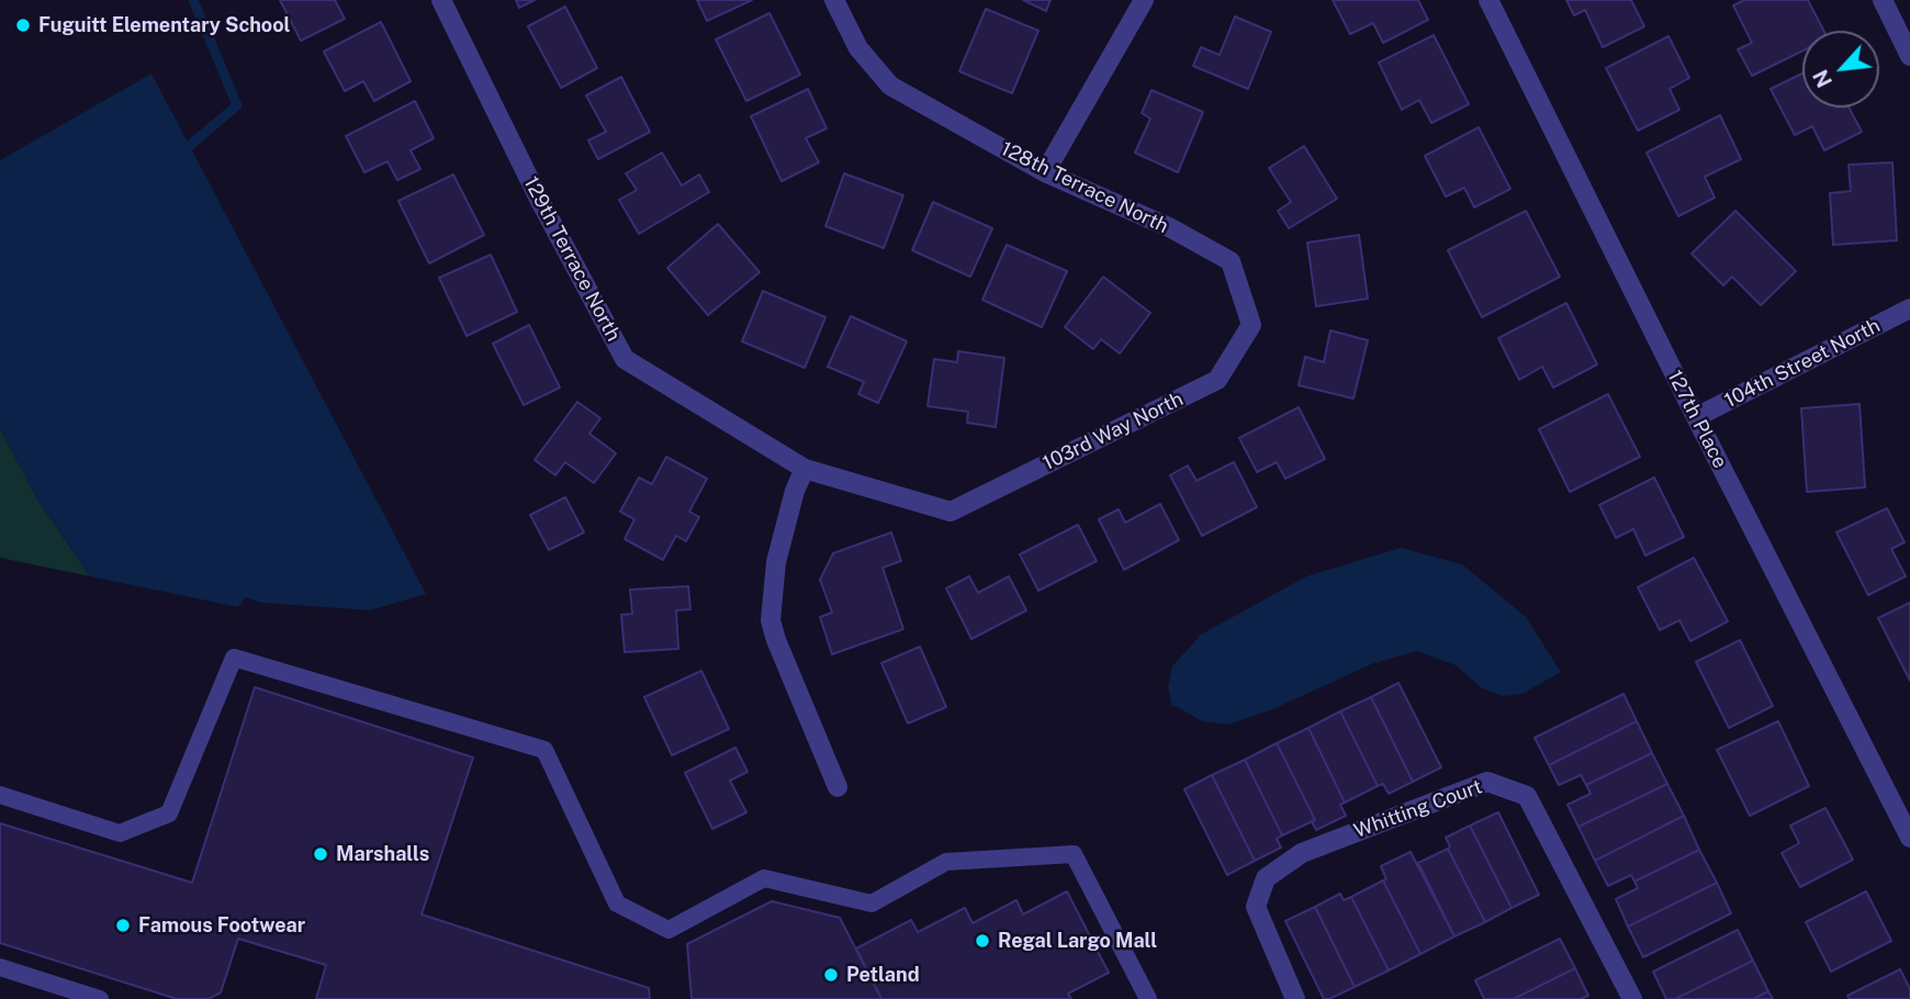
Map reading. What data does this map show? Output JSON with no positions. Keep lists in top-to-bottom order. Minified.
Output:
{"streets":{"street":["128th Terrace North","129th Terrace North","104th Street North","127th Place","103rd Way North","Whitting Court"]},"crossings":[["128th Terrace North","103rd Way North"],["129th Terrace North","103rd Way North"],["104th Street North","127th Place"]],"places":["Fuguitt Elementary School","Marshalls","Famous Footwear","Regal Largo Mall","Petland"],"north":"bottom left"}
